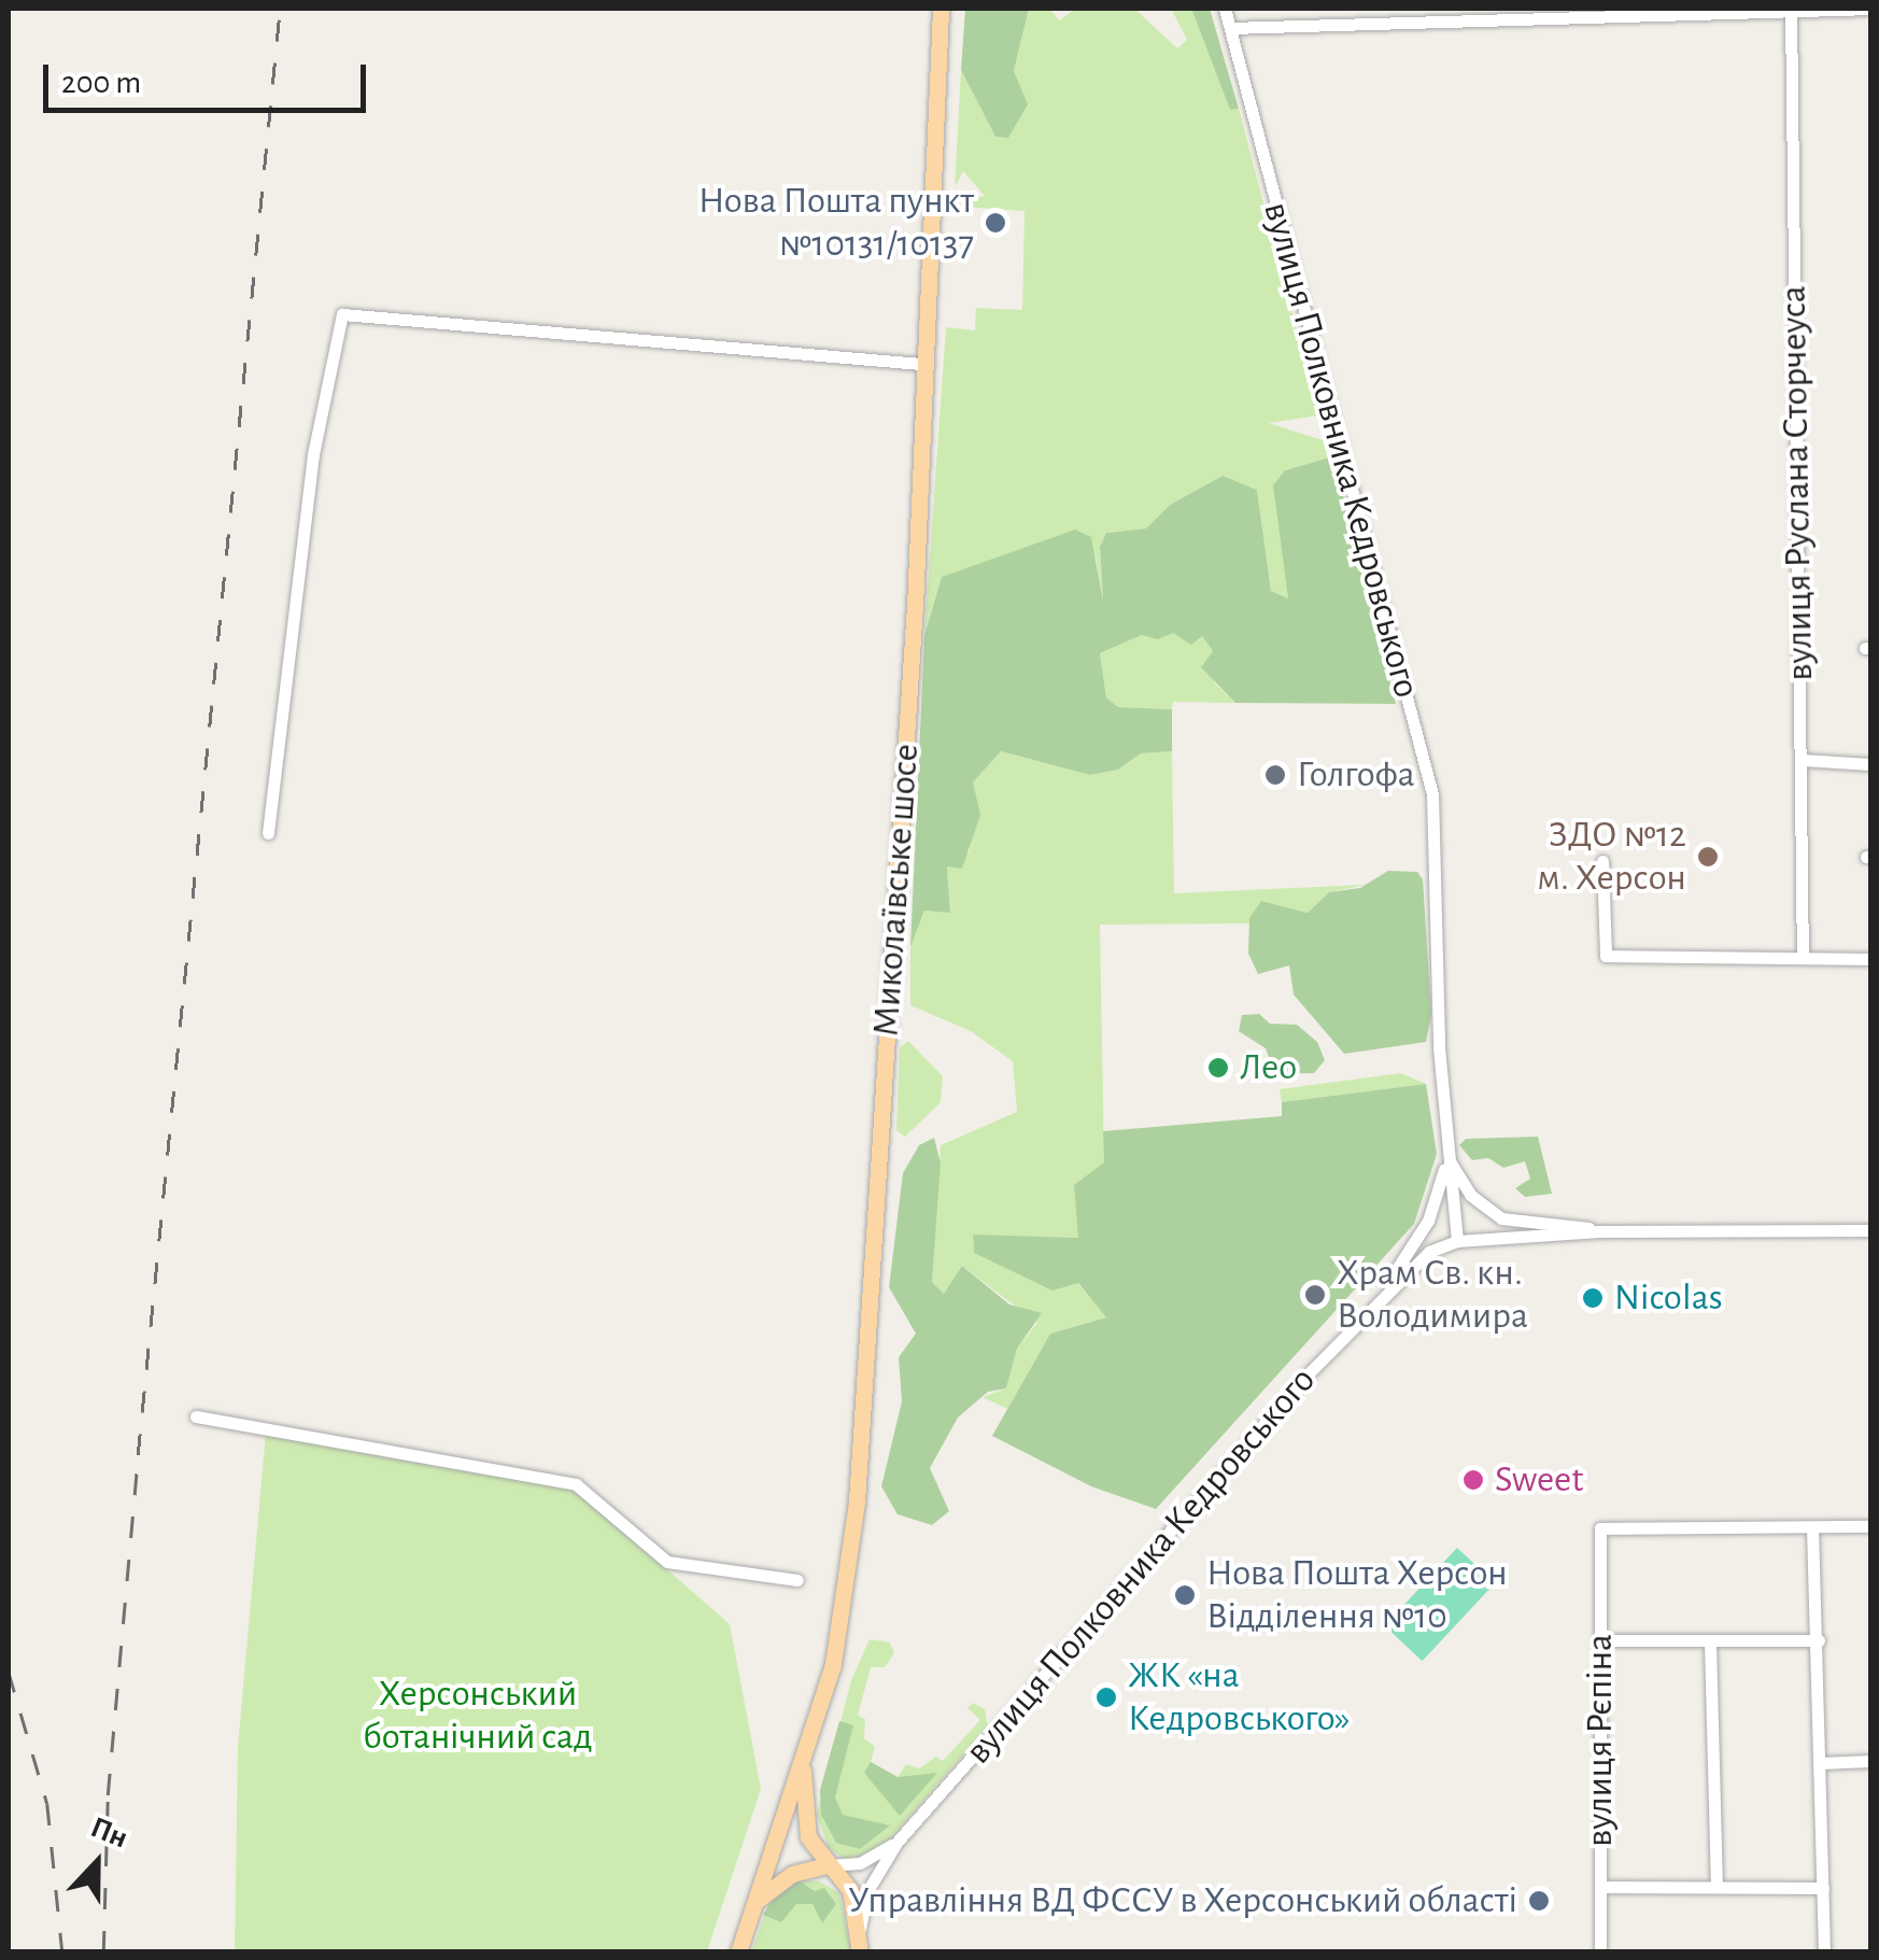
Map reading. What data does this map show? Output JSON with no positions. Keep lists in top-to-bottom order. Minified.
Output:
{"streets":{"main road":["Миколаївське шосе"],"street":["вулиця Полковника Кедровського","вулиця Руслана Сторчеуса","вулиця Рєпіна"]},"crossings":[["вулиця Полковника Кедровського","Миколаївське шосе"]],"parks":["Херсонський ботанічний сад"],"places":["Нова Пошта пункт №10131/10137","Голгофа","ЗДО №12 м. Херсон","Лео","Храм Св. кн. Володимира","Nicolas","Sweet","Нова Пошта Херсон Відділення №10","ЖК «на Кедровського»","Управління ВД ФССУ в Херсонський області"],"scale_bar":"200 m","north":"top"}
